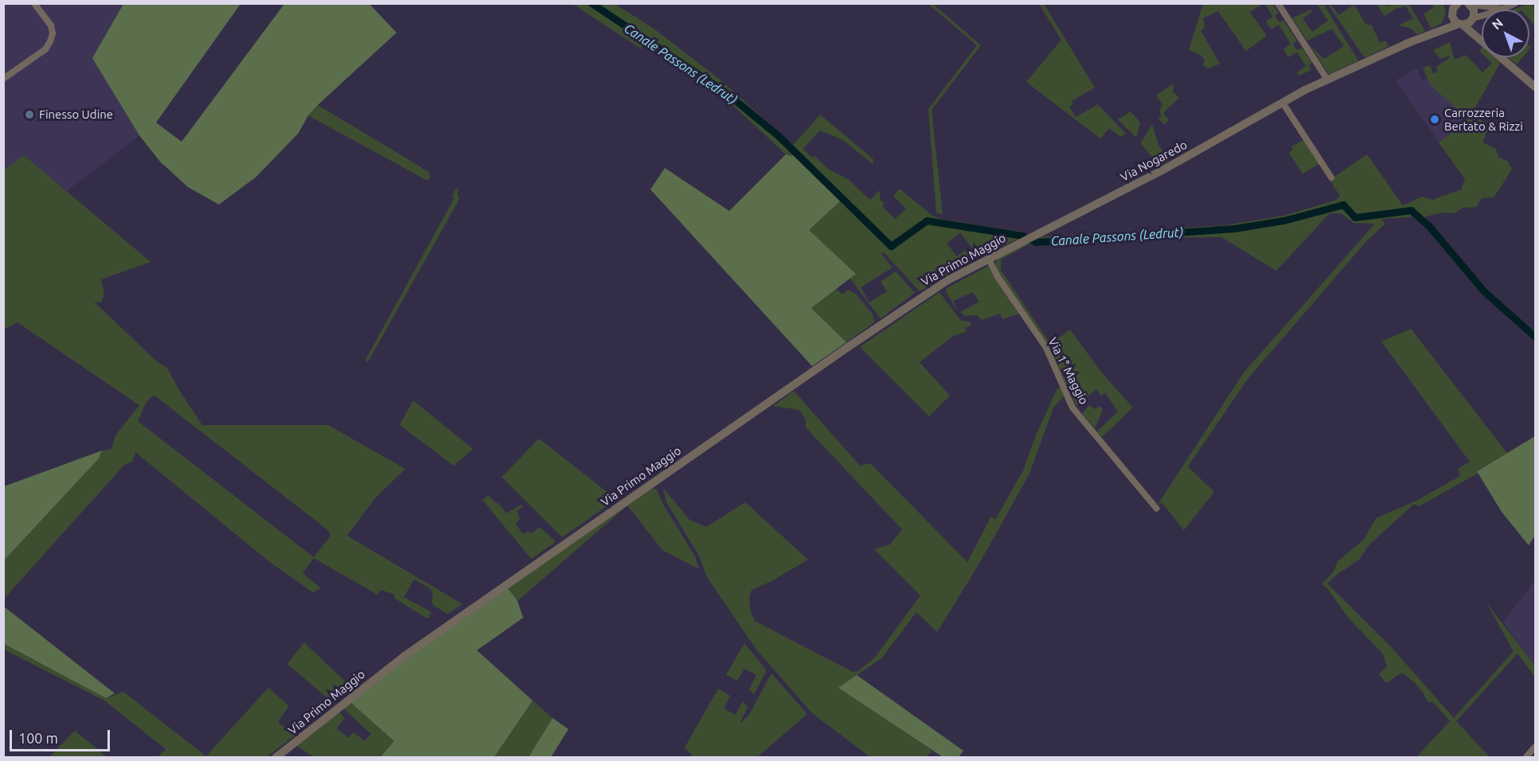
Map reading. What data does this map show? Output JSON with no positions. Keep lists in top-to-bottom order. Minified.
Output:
{"streets":{"street":["Via Nogaredo","Via Primo Maggio","Via 1° Maggio"]},"crossings":[["Via Nogaredo","Via Primo Maggio"],["Via Primo Maggio","Via 1° Maggio"]],"water":["Canale Passons (Ledrut)"],"places":["Finesso Udine","Carrozzeria Bertato & Rizzi"],"scale_bar":"100 m","north":"top left"}
